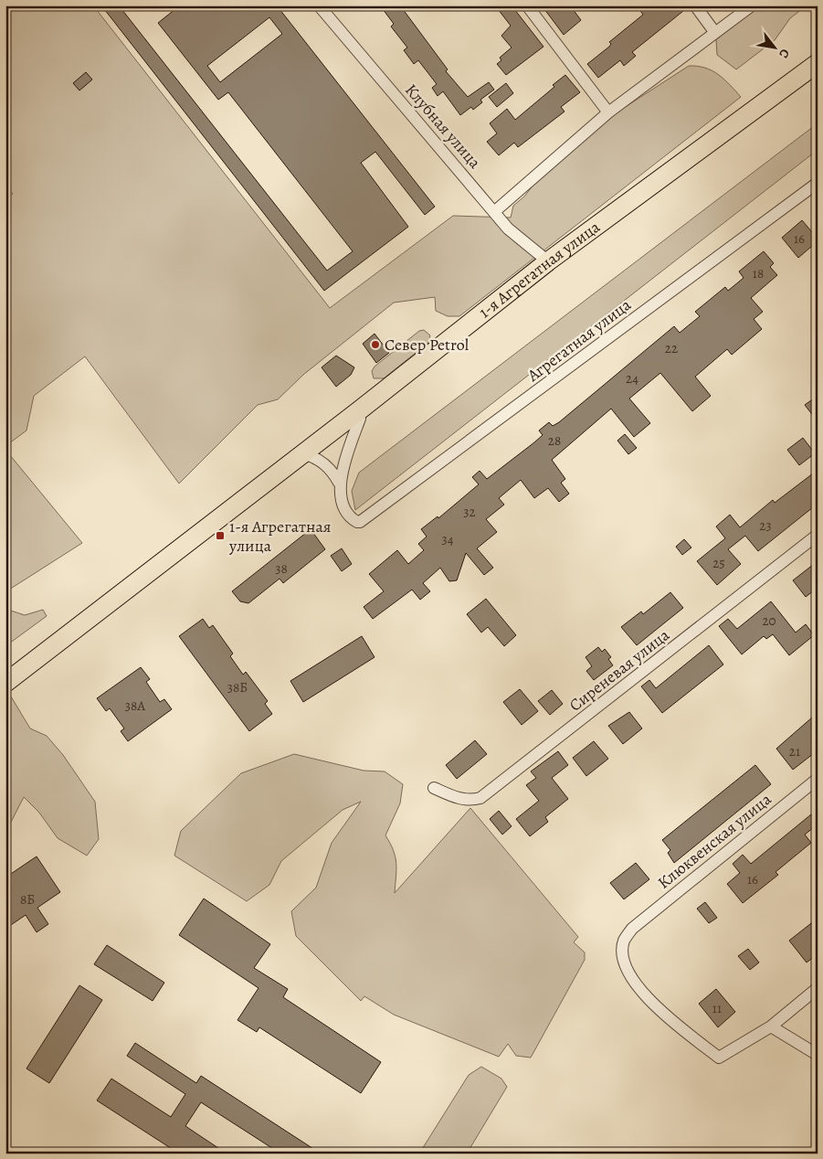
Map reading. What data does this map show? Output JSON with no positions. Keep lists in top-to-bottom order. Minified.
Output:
{"streets":{"main road":["1-я Агрегатная улица"],"street":["Клубная улица","Агрегатная улица","Сиреневая улица","Клюквенская улица"]},"crossings":[["Клубная улица","1-я Агрегатная улица"]],"places":{"other":["Север Petrol"],"transit":["1-я Агрегатная улица"]},"house_numbers":["16","18","22","24","28","32","23","34","25","38","20","38Б","38А","21","16","8Б","11"],"north":"bottom right"}
